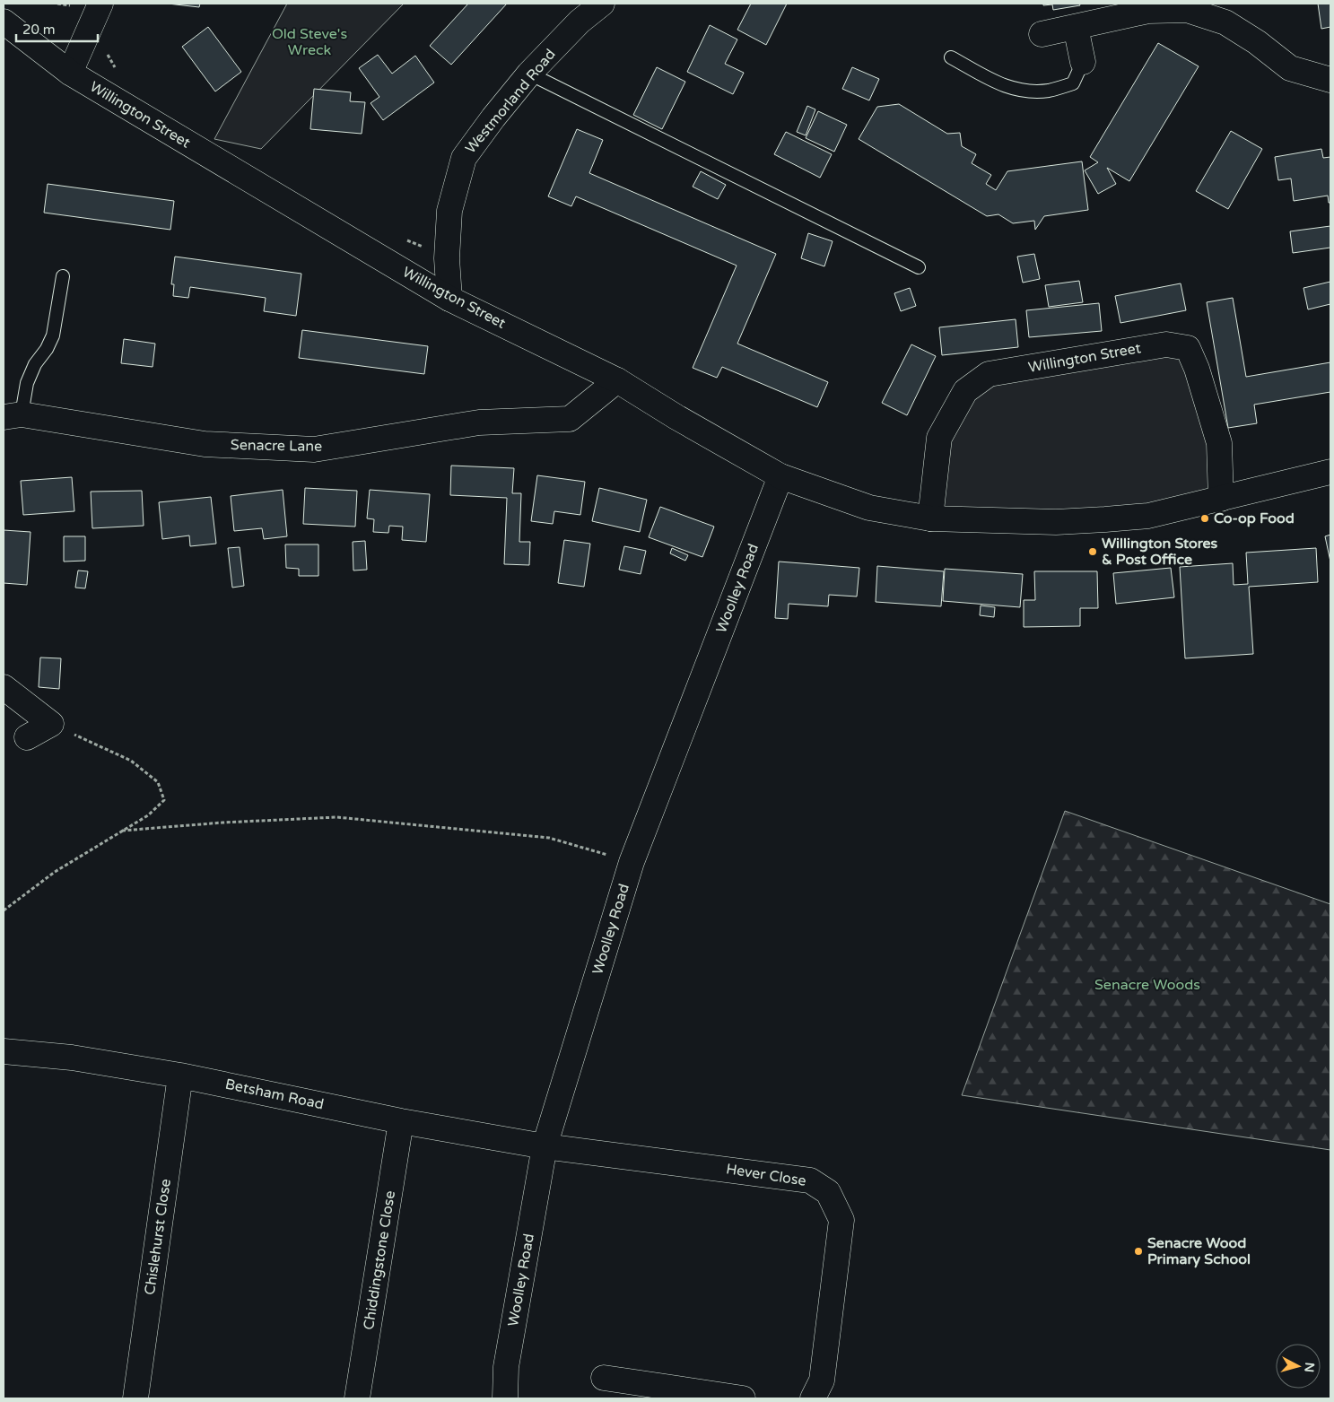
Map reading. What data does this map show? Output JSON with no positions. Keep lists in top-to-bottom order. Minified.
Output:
{"streets":{"street":["Westmorland Road","Willington Street","Senacre Lane","Woolley Road","Betsham Road","Hever Close","Chislehurst Close","Chiddingstone Close"]},"crossings":[["Westmorland Road","Willington Street"],["Willington Street","Senacre Lane"],["Willington Street","Woolley Road"],["Woolley Road","Betsham Road"],["Woolley Road","Hever Close"],["Betsham Road","Hever Close"],["Betsham Road","Chislehurst Close"],["Betsham Road","Chiddingstone Close"]],"parks":["Old Steve's Wreck","Senacre Woods"],"places":["Co-op Food","Willington Stores & Post Office","Senacre Wood Primary School"],"scale_bar":"20 m","north":"right"}
